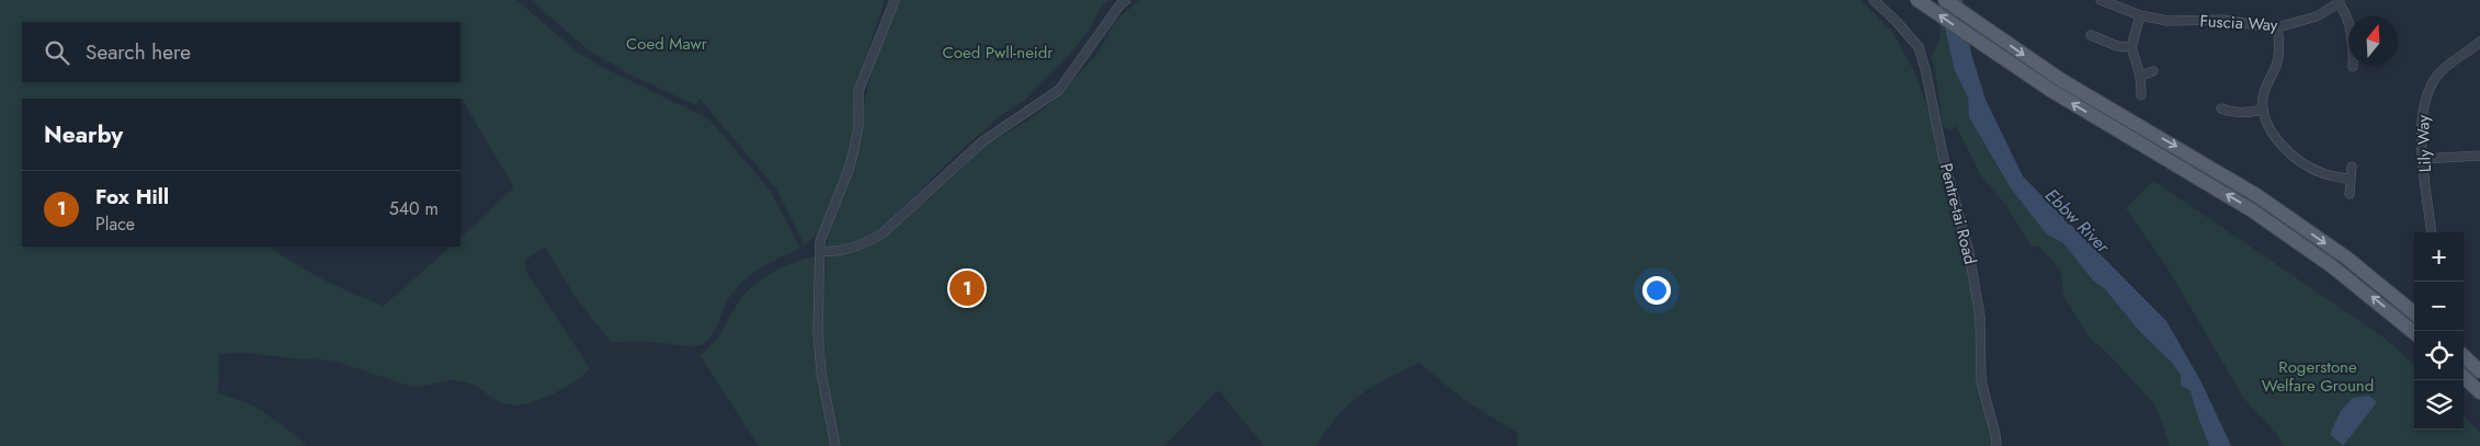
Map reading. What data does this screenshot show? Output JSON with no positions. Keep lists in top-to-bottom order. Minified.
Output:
{"streets":{"street":["Fuscia Way","Lily Way","Pentre-tai Road"]},"water":["Ebbw River"],"parks":["Coed Mawr","Coed Pwll-neidr","Rogerstone Welfare Ground"],"north":"top","page":{"search":"Search here","heading":"Nearby","list":[{"mark":"1","name":"Fox Hill","note":"Place","value":"540 m"}],"map_buttons":["+","−"],"pins":"1"}}
